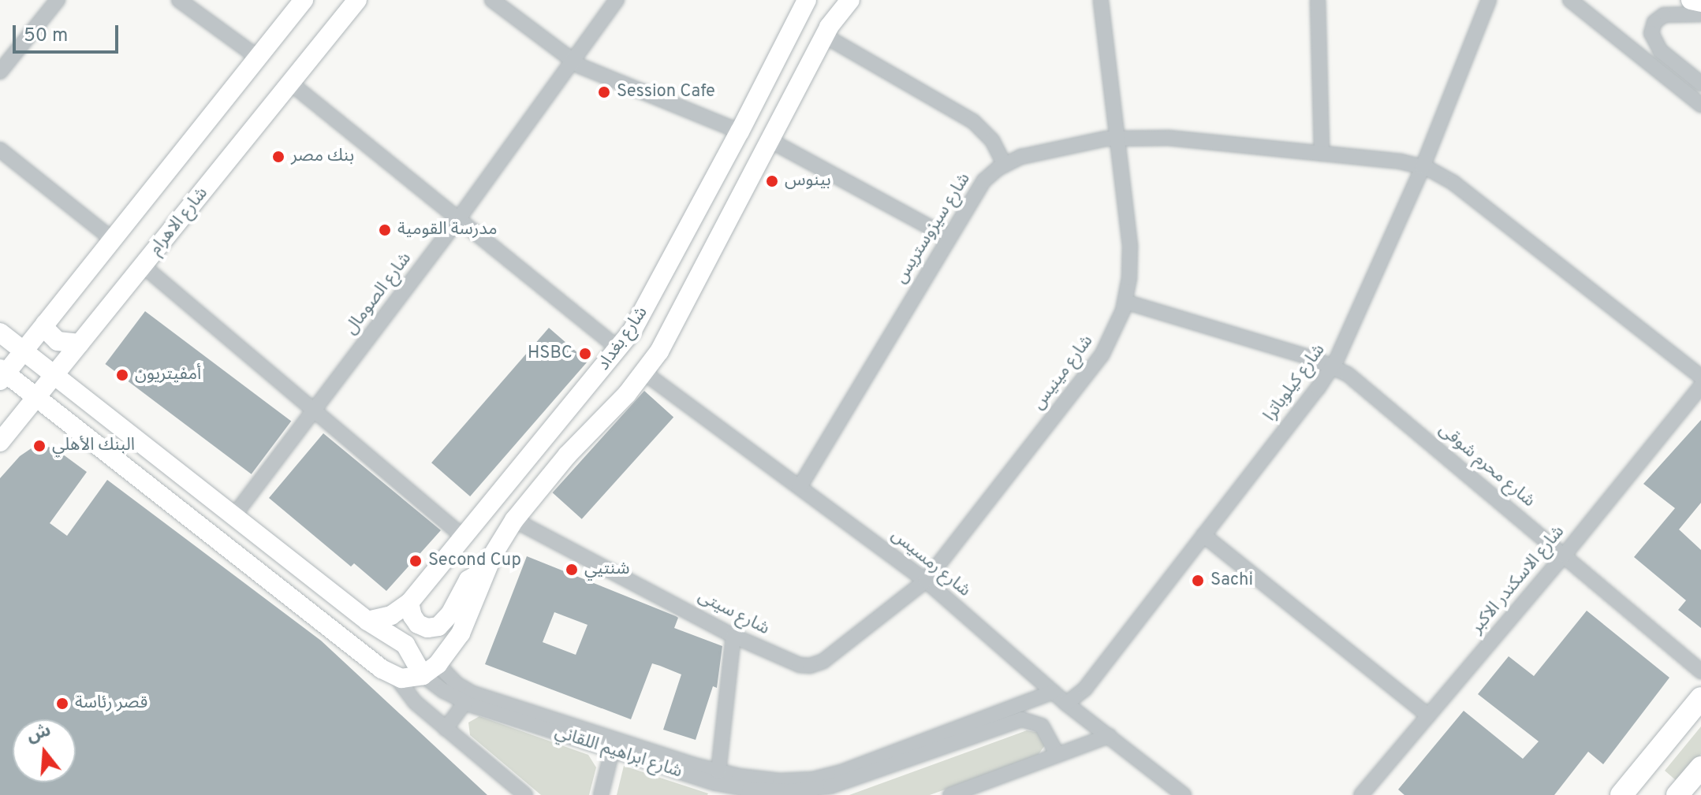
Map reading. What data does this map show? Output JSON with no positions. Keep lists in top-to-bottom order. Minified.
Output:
{"streets":{"main road":["شارع الاهرام","شارع بغداد","شارع ابراهيم اللقاني"],"street":["شارع سيزوستريس","شارع الصومال","شارع مينيس","شارع كيلوباترا","شارع محرم شوقى","شارع رمسيس","شارع الاسكندر الاكبر","شارع سيتى"]},"crossings":[["شارع الاهرام","شارع ابراهيم اللقاني"],["شارع سيزوستريس","شارع مينيس"],["شارع سيزوستريس","شارع كيلوباترا"],["شارع سيزوستريس","شارع رمسيس"],["شارع الصومال","شارع ابراهيم اللقاني"],["شارع بغداد","شارع رمسيس"],["شارع بغداد","شارع سيتى"],["شارع بغداد","شارع ابراهيم اللقاني"],["شارع مينيس","شارع محرم شوقى"],["شارع مينيس","شارع رمسيس"],["شارع مينيس","شارع سيتى"],["شارع كيلوباترا","شارع محرم شوقى"],["شارع كيلوباترا","شارع رمسيس"],["شارع محرم شوقى","شارع الاسكندر الاكبر"],["شارع رمسيس","شارع سيتى"],["شارع رمسيس","شارع ابراهيم اللقاني"]],"places":["Session Cafe","بنك مصر","بينوس","مدرسة القومية","HSBC","أمفيتريون","البنك الأهلي","Second Cup","شنتيي","Sachi","قصر رئاسة"],"scale_bar":"50 m","north":"top"}
